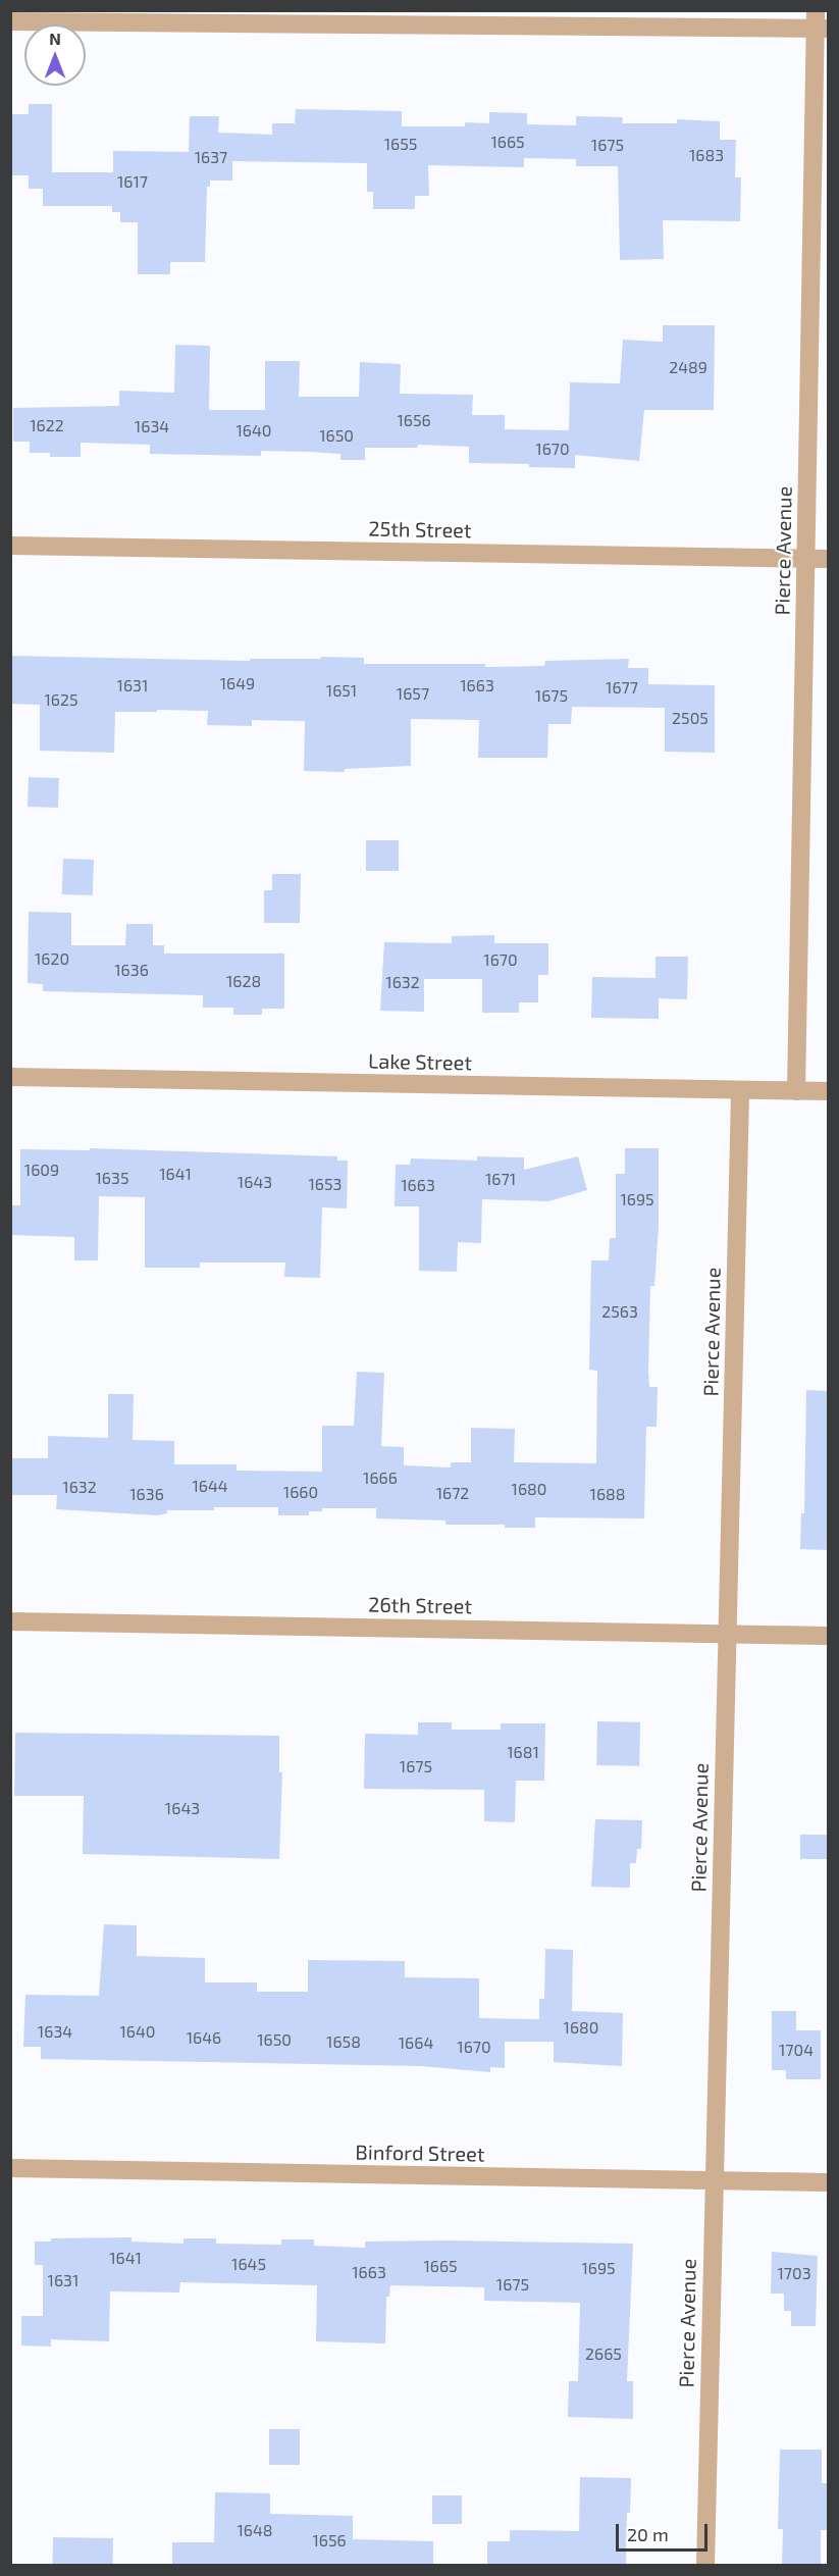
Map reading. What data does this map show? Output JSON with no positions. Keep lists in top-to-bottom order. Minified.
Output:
{"streets":{"street":["25th Street","Pierce Avenue","Lake Street","26th Street","Binford Street"]},"crossings":[["25th Street","Pierce Avenue"],["Pierce Avenue","Lake Street"],["Pierce Avenue","26th Street"],["Pierce Avenue","Binford Street"]],"house_numbers":["1665","1655","1675","1683","1637","1617","2489","1656","1622","1634","1640","1650","1670","1649","1631","1663","1677","1651","1657","1675","1625","2505","1620","1670","1636","1628","1632","1609","1641","1635","1671","1643","1653","1663","1695","2563","1666","1644","1632","1680","1660","1672","1636","1688","1681","1675","1643","1680","1634","1640","1646","1650","1658","1664","1670","1704","1641","1645","1665","1695","1663","1703","1631","1675","2665","1648","1656"],"scale_bar":"20 m","north":"top"}
